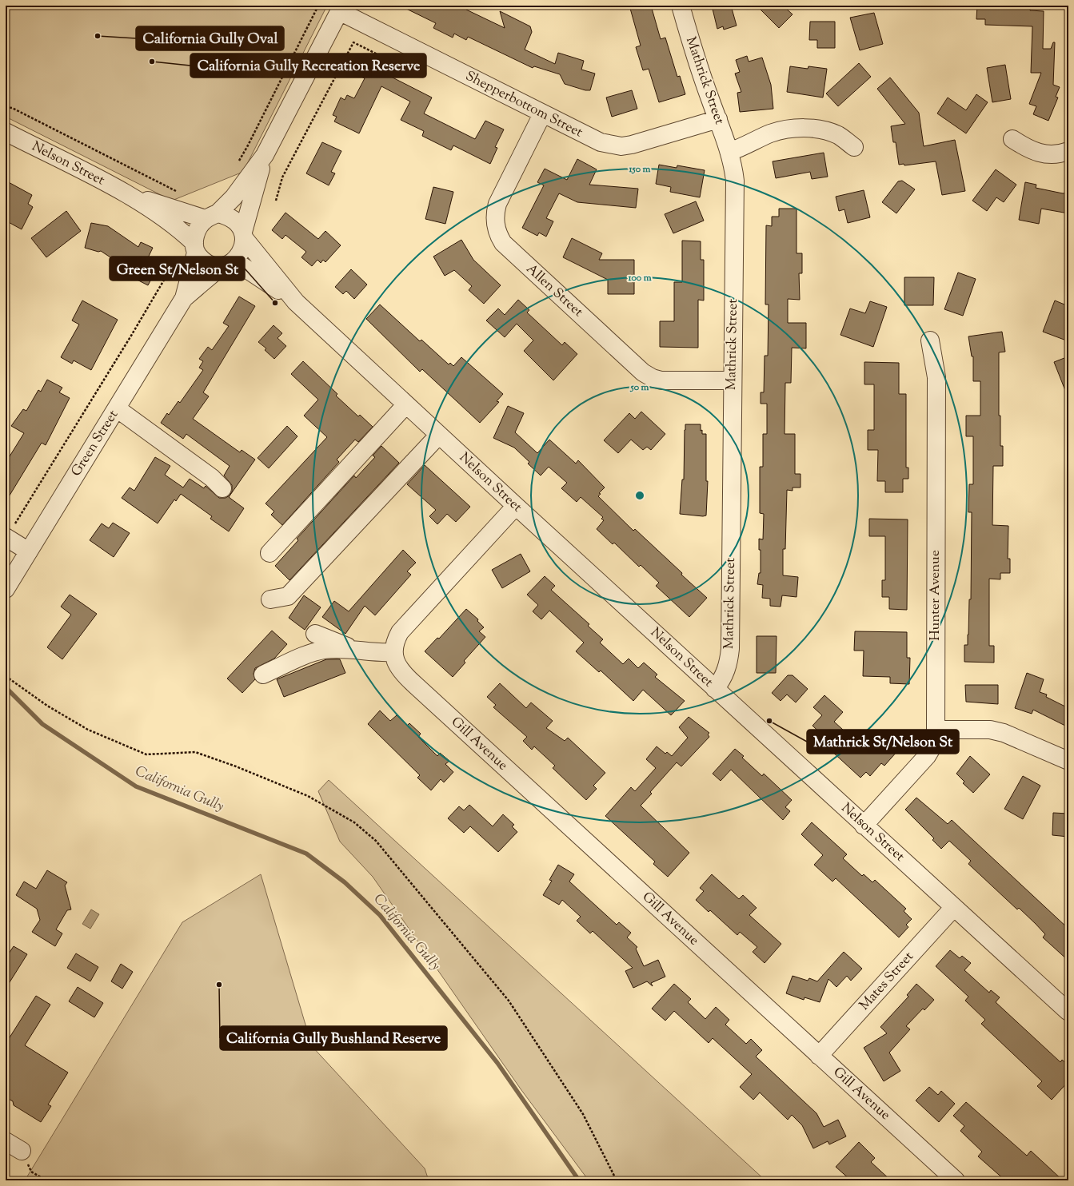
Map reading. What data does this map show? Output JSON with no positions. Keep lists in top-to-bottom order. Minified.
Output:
{"streets":{"street":["Mathrick Street","Shepperbottom Street","Nelson Street","Allen Street","Green Street","Hunter Avenue","Gill Avenue","Mates Street"]},"crossings":[["Mathrick Street","Shepperbottom Street"],["Mathrick Street","Nelson Street"],["Mathrick Street","Allen Street"],["Shepperbottom Street","Allen Street"],["Nelson Street","Green Street"],["Nelson Street","Hunter Avenue"],["Nelson Street","Mates Street"],["Gill Avenue","Mates Street"]],"water":["California Gully"],"places":["California Gully Oval","California Gully Recreation Reserve","Green St/Nelson St","Mathrick St/Nelson St","California Gully Bushland Reserve"],"rings":["150 m","100 m","50 m"]}
